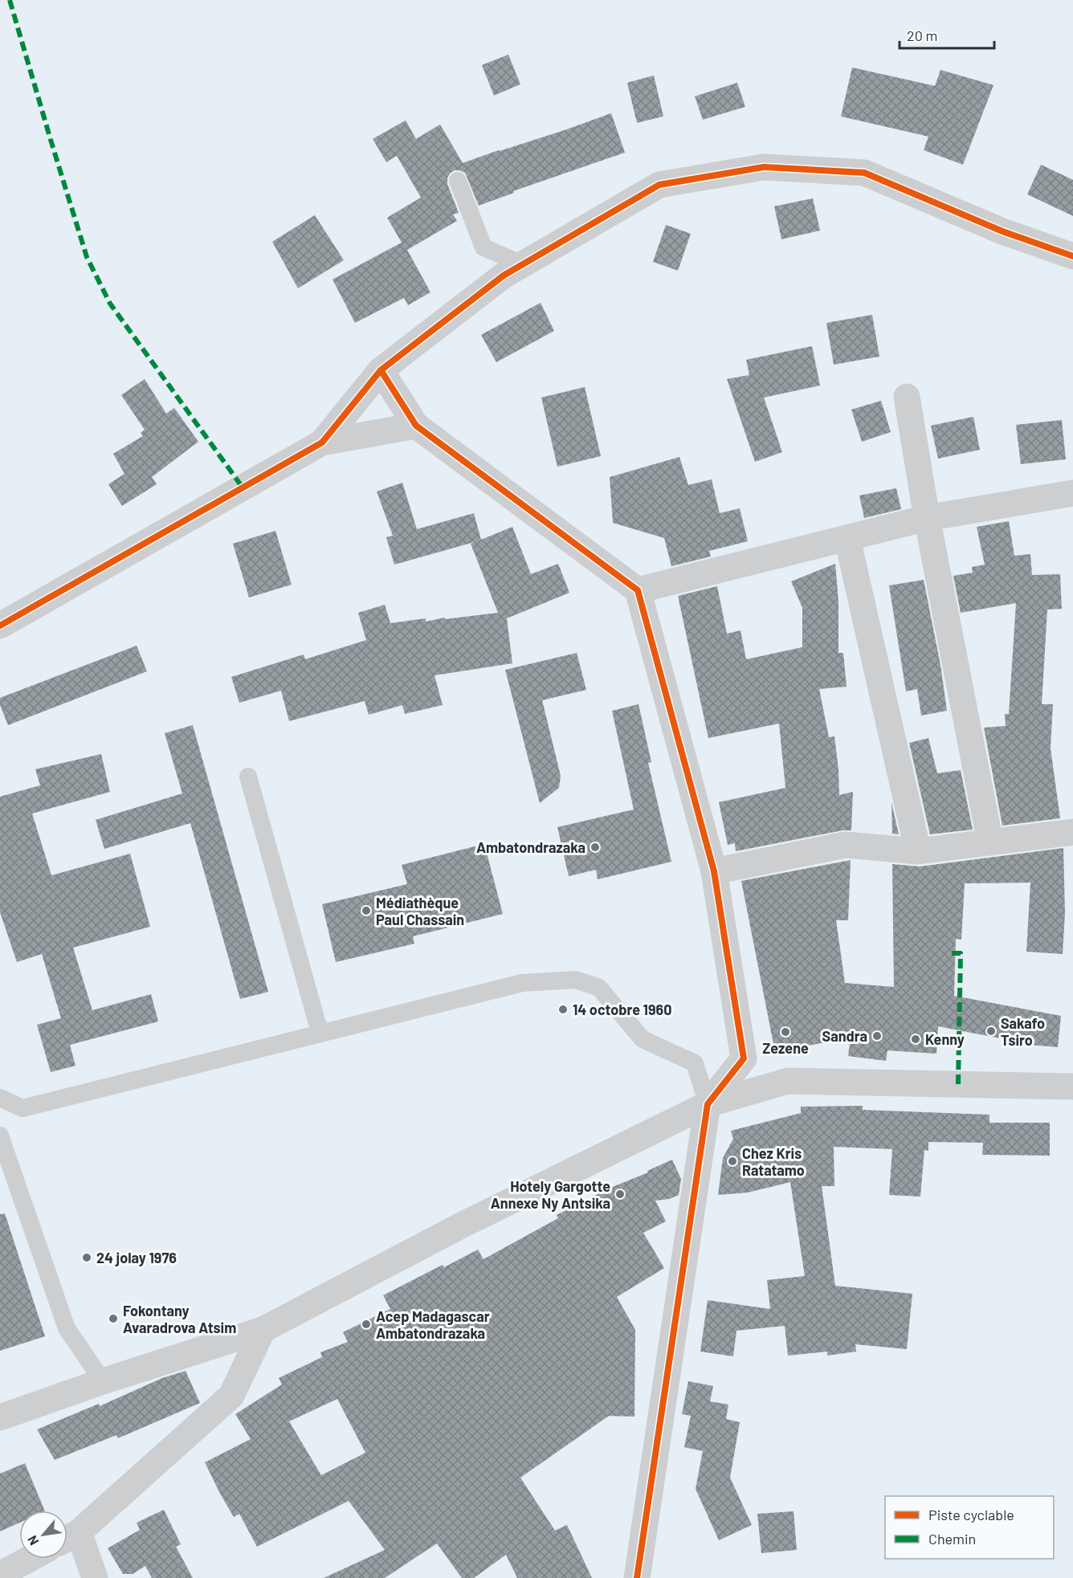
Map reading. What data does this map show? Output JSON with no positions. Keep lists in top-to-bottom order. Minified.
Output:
{"places":["Ambatondrazaka","Médiathèque Paul Chassain","14 octobre 1960","Sakafo Tsiro","Zezene","Sandra","Kenny","Chez Kris Ratatamo","Hotely Gargotte Annexe Ny Antsika","24 jolay 1976","Fokontany Avaradrova Atsim","Acep Madagascar Ambatondrazaka"],"legend":["Piste cyclable","Chemin"],"scale_bar":"20 m","north":"bottom left"}
